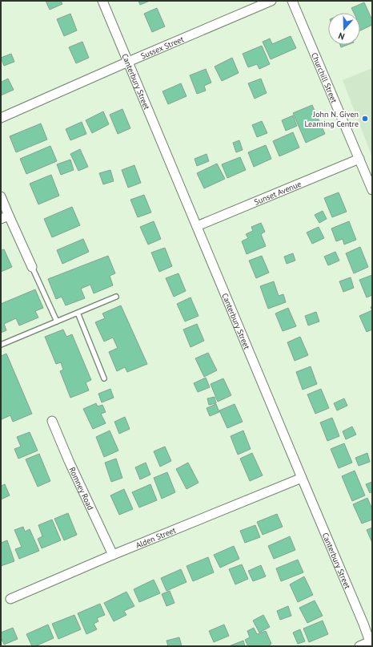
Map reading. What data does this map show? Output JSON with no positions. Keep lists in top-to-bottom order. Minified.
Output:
{"streets":{"street":["Sussex Street","Churchill Street","Canterbury Street","Sunset Avenue","Romney Road","Alden Street"]},"crossings":[["Sussex Street","Canterbury Street"],["Churchill Street","Sunset Avenue"],["Canterbury Street","Sunset Avenue"],["Canterbury Street","Alden Street"],["Romney Road","Alden Street"]],"places":["John N. Given Learning Centre"],"north":"bottom"}
